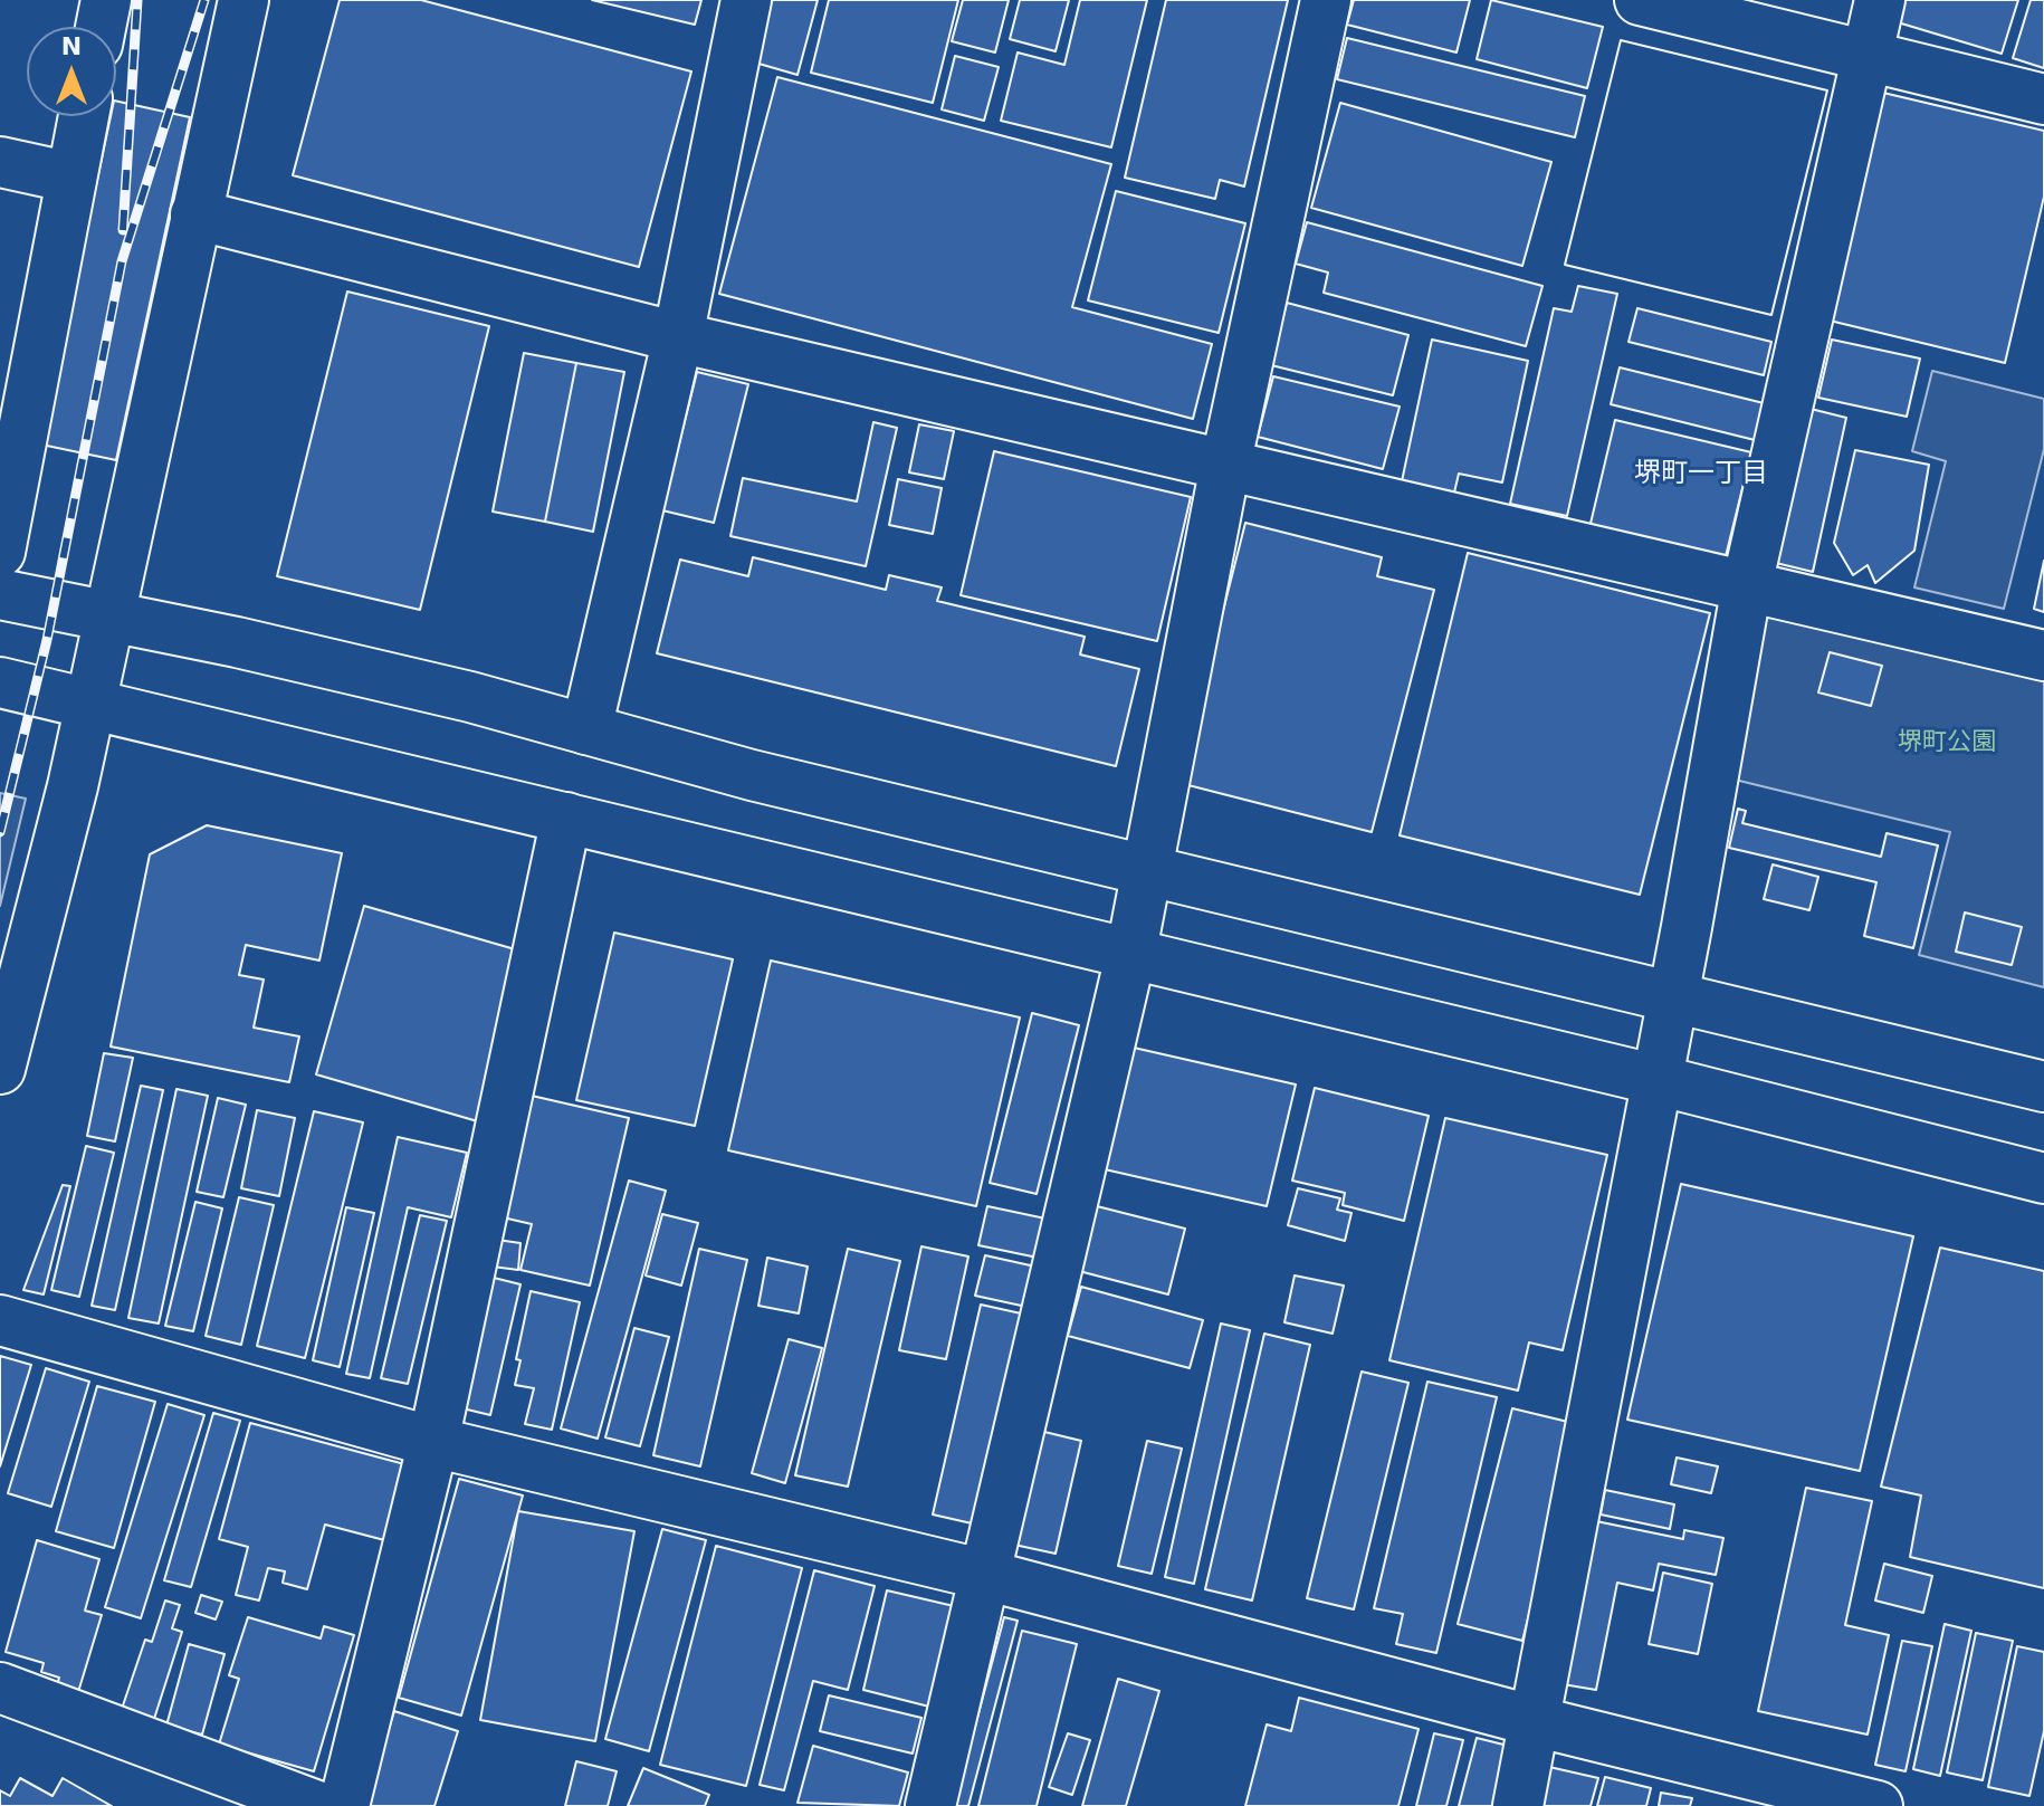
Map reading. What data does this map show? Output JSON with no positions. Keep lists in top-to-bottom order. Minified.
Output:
{"districts":["堺町一丁目"],"parks":["堺町公園"],"north":"top"}
